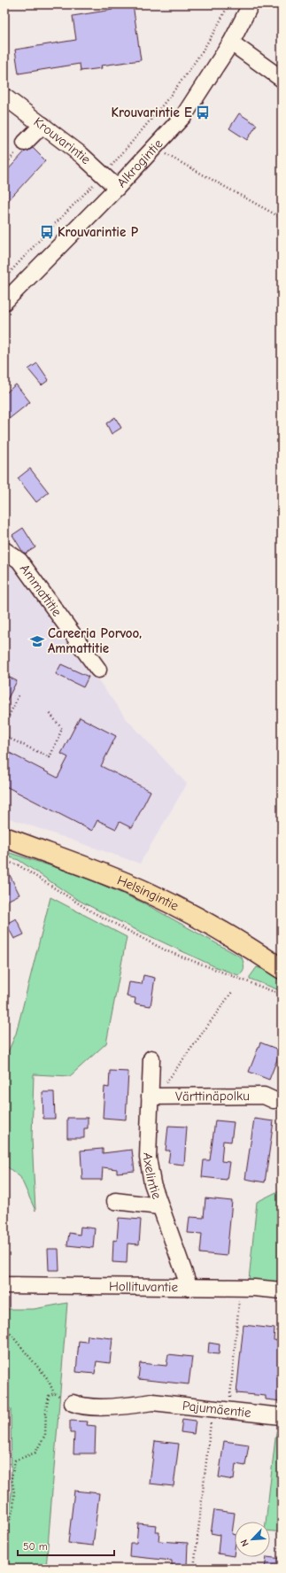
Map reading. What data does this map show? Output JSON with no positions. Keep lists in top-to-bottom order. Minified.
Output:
{"streets":{"main road":["Helsingintie"],"street":["Krouvarintie","Alkrogintie","Ammattitie","Värttinäpolku","Axelintie","Hollituvantie","Pajumäentie"]},"crossings":[["Krouvarintie","Alkrogintie"],["Värttinäpolku","Axelintie"],["Axelintie","Hollituvantie"]],"places":{"bus stop":["Krouvarintie E","Krouvarintie P"],"school or university":["Careeria Porvoo, Ammattitie"]},"scale_bar":"50 m","north":"bottom left"}
